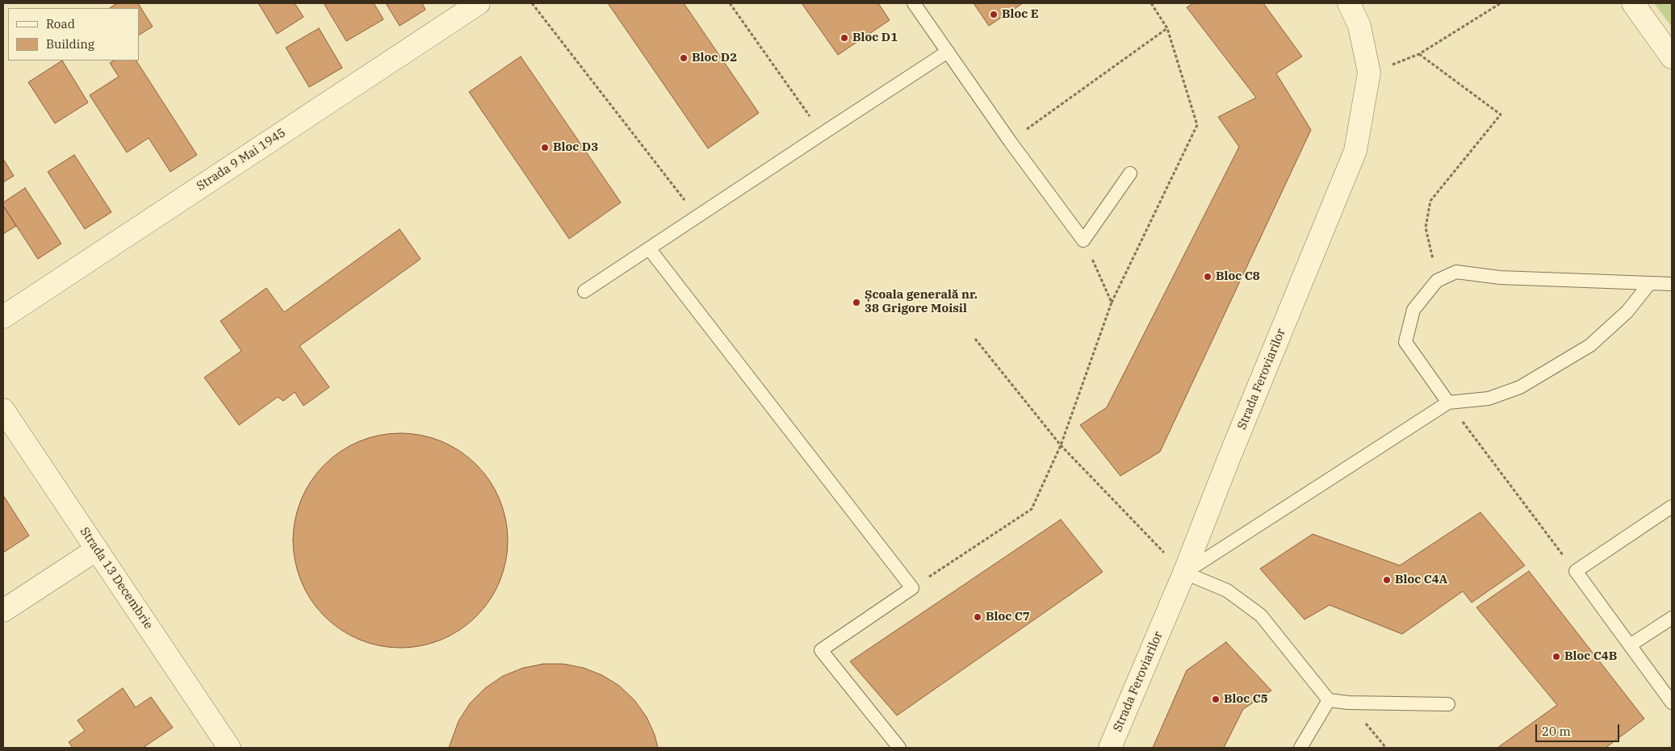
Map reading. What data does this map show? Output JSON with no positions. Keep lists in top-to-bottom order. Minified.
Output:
{"streets":{"street":["Strada 9 Mai 1945","Strada Feroviarilor","Strada 13 Decembrie"]},"places":["Bloc E","Bloc D1","Bloc D2","Bloc D3","Bloc C8","Școala generală nr. 38 Grigore Moisil","Bloc C4A","Bloc C7","Bloc C4B","Bloc C5"],"legend":["Road","Building"],"scale_bar":"20 m"}
